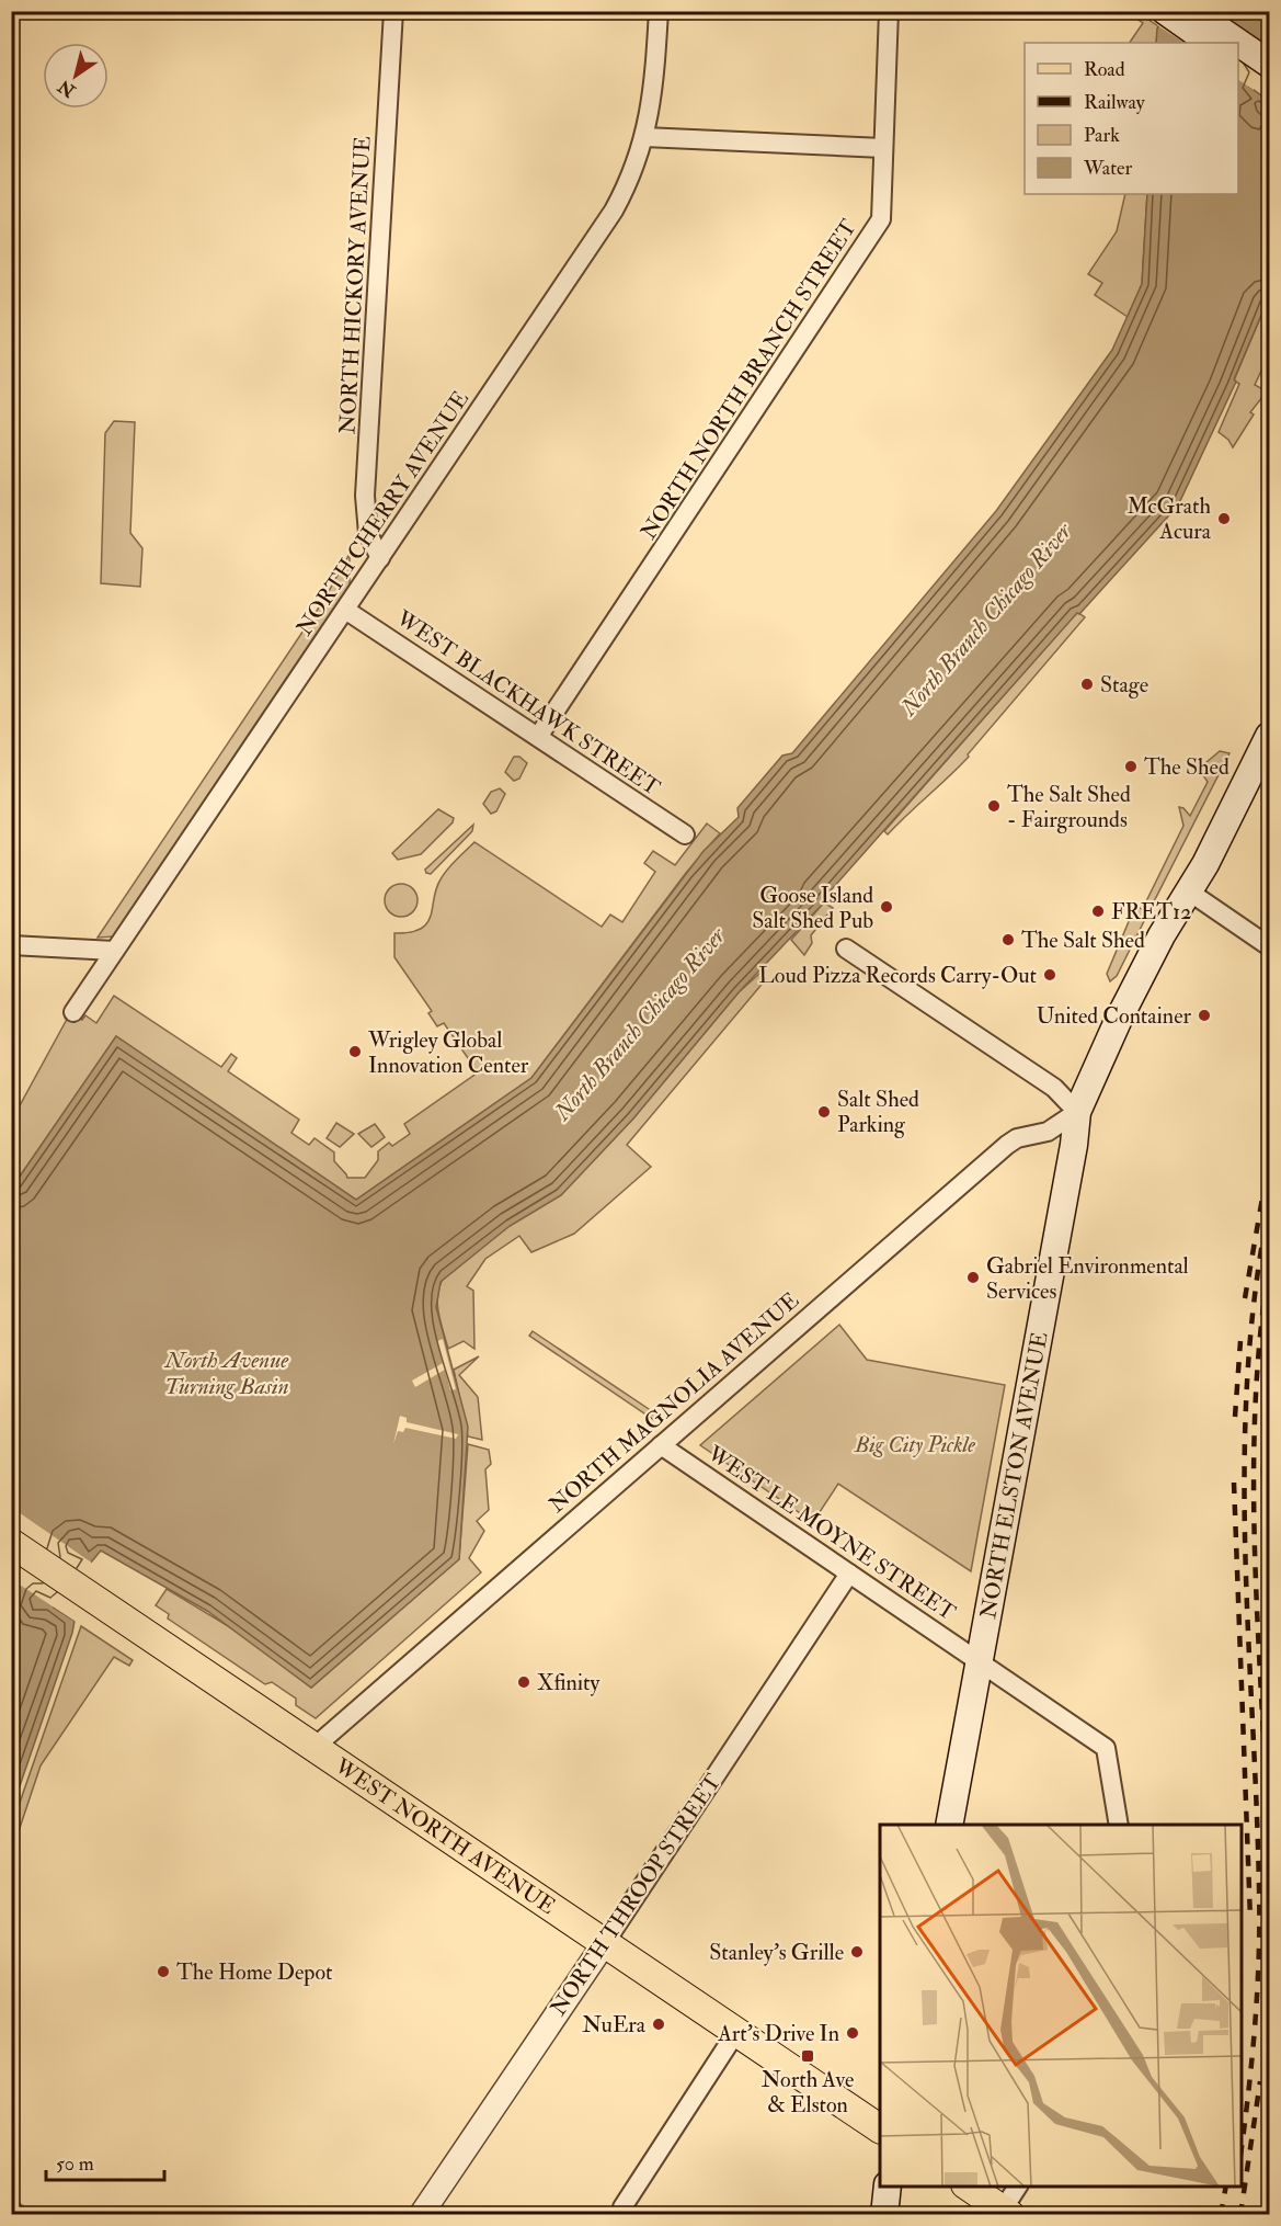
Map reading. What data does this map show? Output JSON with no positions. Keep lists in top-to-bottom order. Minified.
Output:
{"streets":{"main road":["NORTH ELSTON AVENUE","WEST NORTH AVENUE"],"street":["NORTH HICKORY AVENUE","NORTH NORTH BRANCH STREET","NORTH CHERRY AVENUE","WEST BLACKHAWK STREET","NORTH MAGNOLIA AVENUE","WEST LE MOYNE STREET","NORTH THROOP STREET"]},"crossings":[["NORTH HICKORY AVENUE","NORTH CHERRY AVENUE"],["NORTH NORTH BRANCH STREET","WEST BLACKHAWK STREET"],["NORTH CHERRY AVENUE","WEST BLACKHAWK STREET"],["NORTH MAGNOLIA AVENUE","NORTH ELSTON AVENUE"],["NORTH MAGNOLIA AVENUE","WEST LE MOYNE STREET"],["NORTH MAGNOLIA AVENUE","WEST NORTH AVENUE"],["NORTH ELSTON AVENUE","WEST LE MOYNE STREET"],["WEST LE MOYNE STREET","NORTH THROOP STREET"],["WEST NORTH AVENUE","NORTH THROOP STREET"]],"water":["North Branch Chicago River","North Avenue Turning Basin"],"parks":["Big City Pickle"],"places":{"other":["McGrath Acura","Stage","The Shed","The Salt Shed - Fairgrounds","Goose Island Salt Shed Pub","FRET12","The Salt Shed","Loud Pizza Records Carry-Out","United Container","Wrigley Global Innovation Center","Salt Shed Parking","Gabriel Environmental Services","Xfinity","Stanley's Grille","The Home Depot","NuEra","Art's Drive In"],"transit":["North Ave & Elston"]},"legend":["Road","Railway","Park","Water"],"scale_bar":"50 m","north":"bottom left"}
